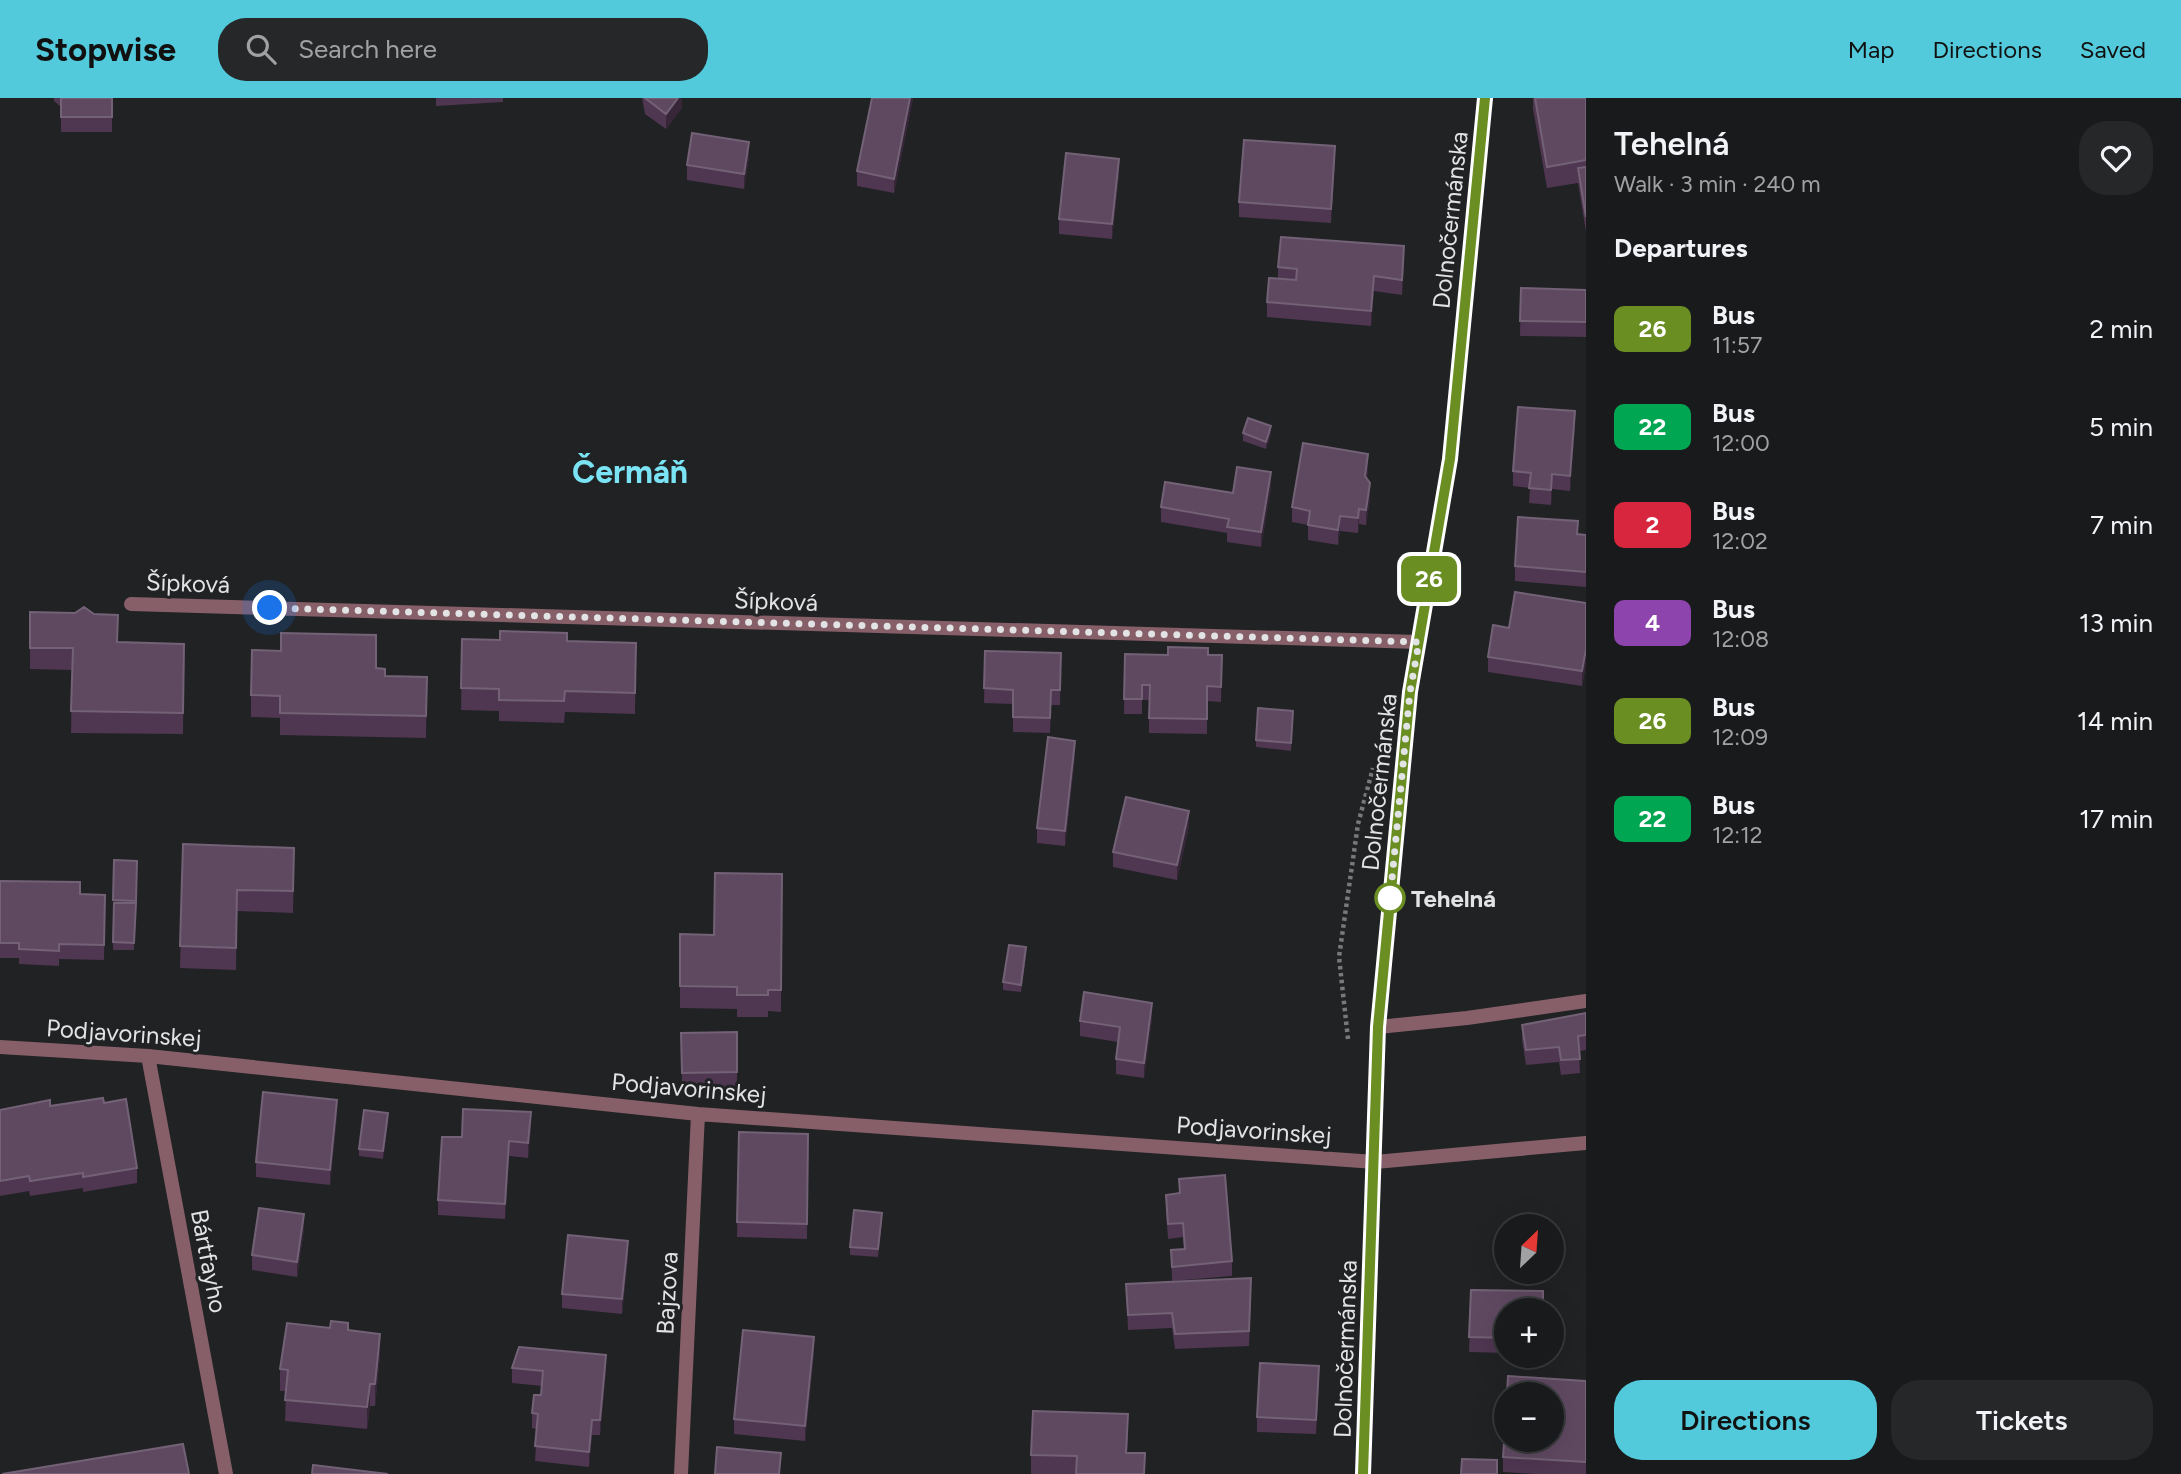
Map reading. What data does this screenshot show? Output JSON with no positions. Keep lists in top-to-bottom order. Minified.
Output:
{"streets":{"street":["Dolnočermánska","Šípková","Podjavorinskej","Bártfayho","Bajzova"]},"crossings":[["Dolnočermánska","Šípková"],["Dolnočermánska","Podjavorinskej"],["Podjavorinskej","Bártfayho"],["Podjavorinskej","Bajzova"]],"districts":["Čermáň"],"places":["Tehelná"],"lines":["bus line 26"],"north":"top right","page":{"header":"Stopwise","search":"Search here","nav":["Map","Directions","Saved"],"on_map":"26","heading":[["Tehelná","Walk · 3 min · 240 m"],"Departures"],"list":[{"mark":"26","name":"Bus","note":"11:57","value":"2 min"},{"mark":"22","name":"Bus","note":"12:00","value":"5 min"},{"mark":"2","name":"Bus","note":"12:02","value":"7 min"},{"mark":"4","name":"Bus","note":"12:08","value":"13 min"},{"mark":"26","name":"Bus","note":"12:09","value":"14 min"},{"mark":"22","name":"Bus","note":"12:12","value":"17 min"}],"map_buttons":["+","−"],"buttons":["Directions","Tickets"]}}
